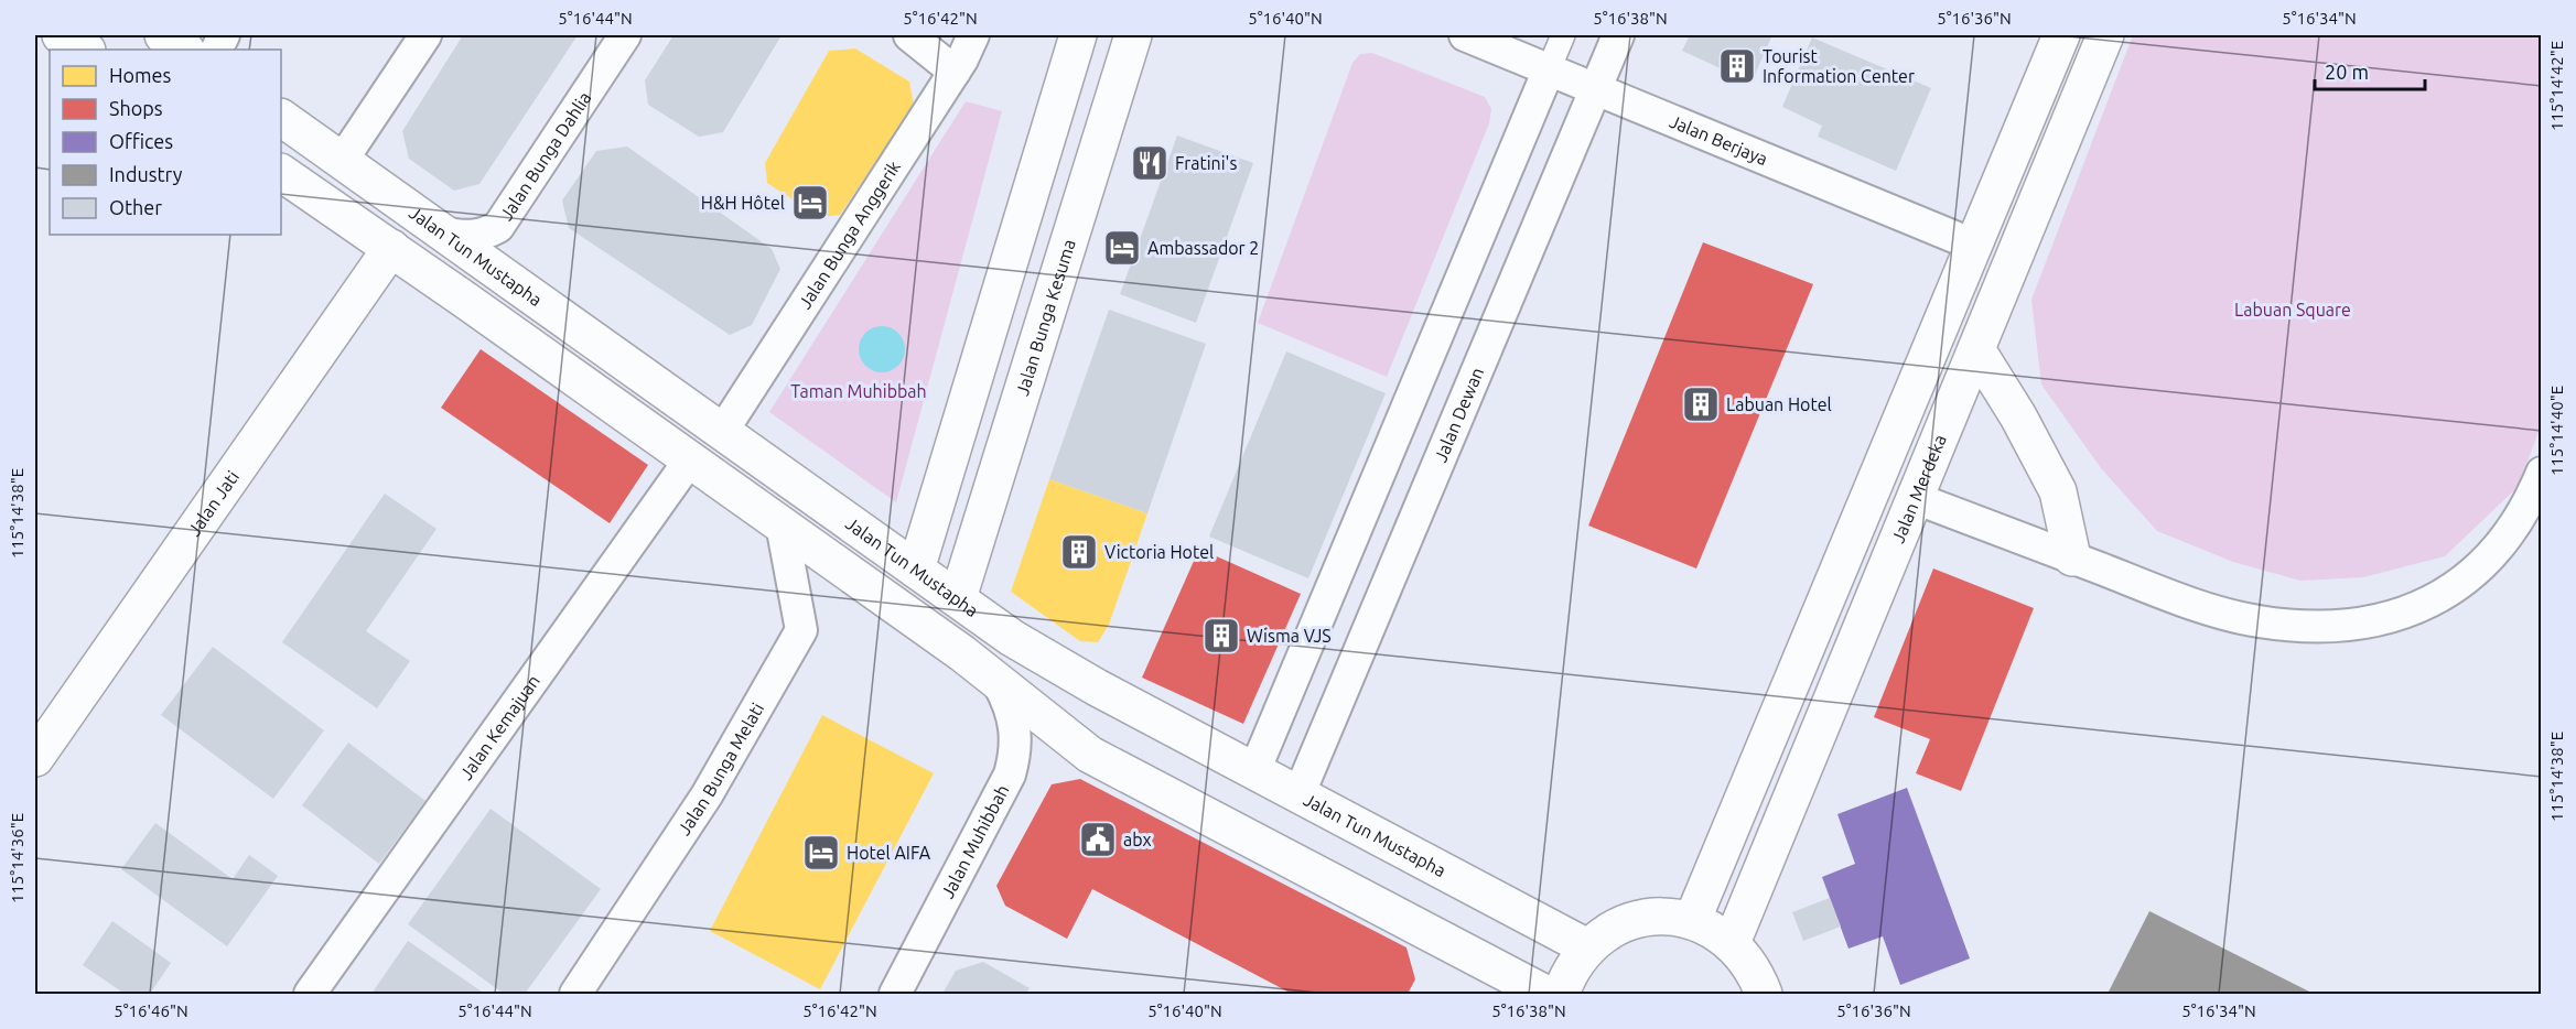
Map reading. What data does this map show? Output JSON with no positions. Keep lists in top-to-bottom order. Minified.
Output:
{"streets":{"main road":["Jalan Tun Mustapha","Jalan Bunga Kesuma","Jalan Merdeka","Jalan Jati"],"street":["Jalan Berjaya","Jalan Bunga Dahlia","Jalan Bunga Anggerik","Jalan Dewan","Jalan Kemajuan","Jalan Bunga Melati","Jalan Muhibbah"]},"crossings":[["Jalan Berjaya","Jalan Dewan"],["Jalan Bunga Dahlia","Jalan Tun Mustapha"],["Jalan Bunga Anggerik","Jalan Tun Mustapha"],["Jalan Tun Mustapha","Jalan Bunga Kesuma"],["Jalan Tun Mustapha","Jalan Dewan"]],"parks":["Labuan Square","Taman Muhibbah"],"places":{"building":["Tourist Information Center","Labuan Hotel","Victoria Hotel","Wisma VJS"],"restaurant":["Fratini's"],"hotel":["H&H Hôtel","Ambassador 2","Hotel AIFA"],"public building":["abx"]},"legend":["Homes","Shops","Offices","Industry","Other"],"scale_bar":"20 m","coordinates":["5°16'44\"N","5°16'42\"N","5°16'40\"N","5°16'38\"N","5°16'36\"N","5°16'34\"N","115°14'42\"E","115°14'40\"E","115°14'38\"E","115°14'36\"E","5°16'46\"N"]}
